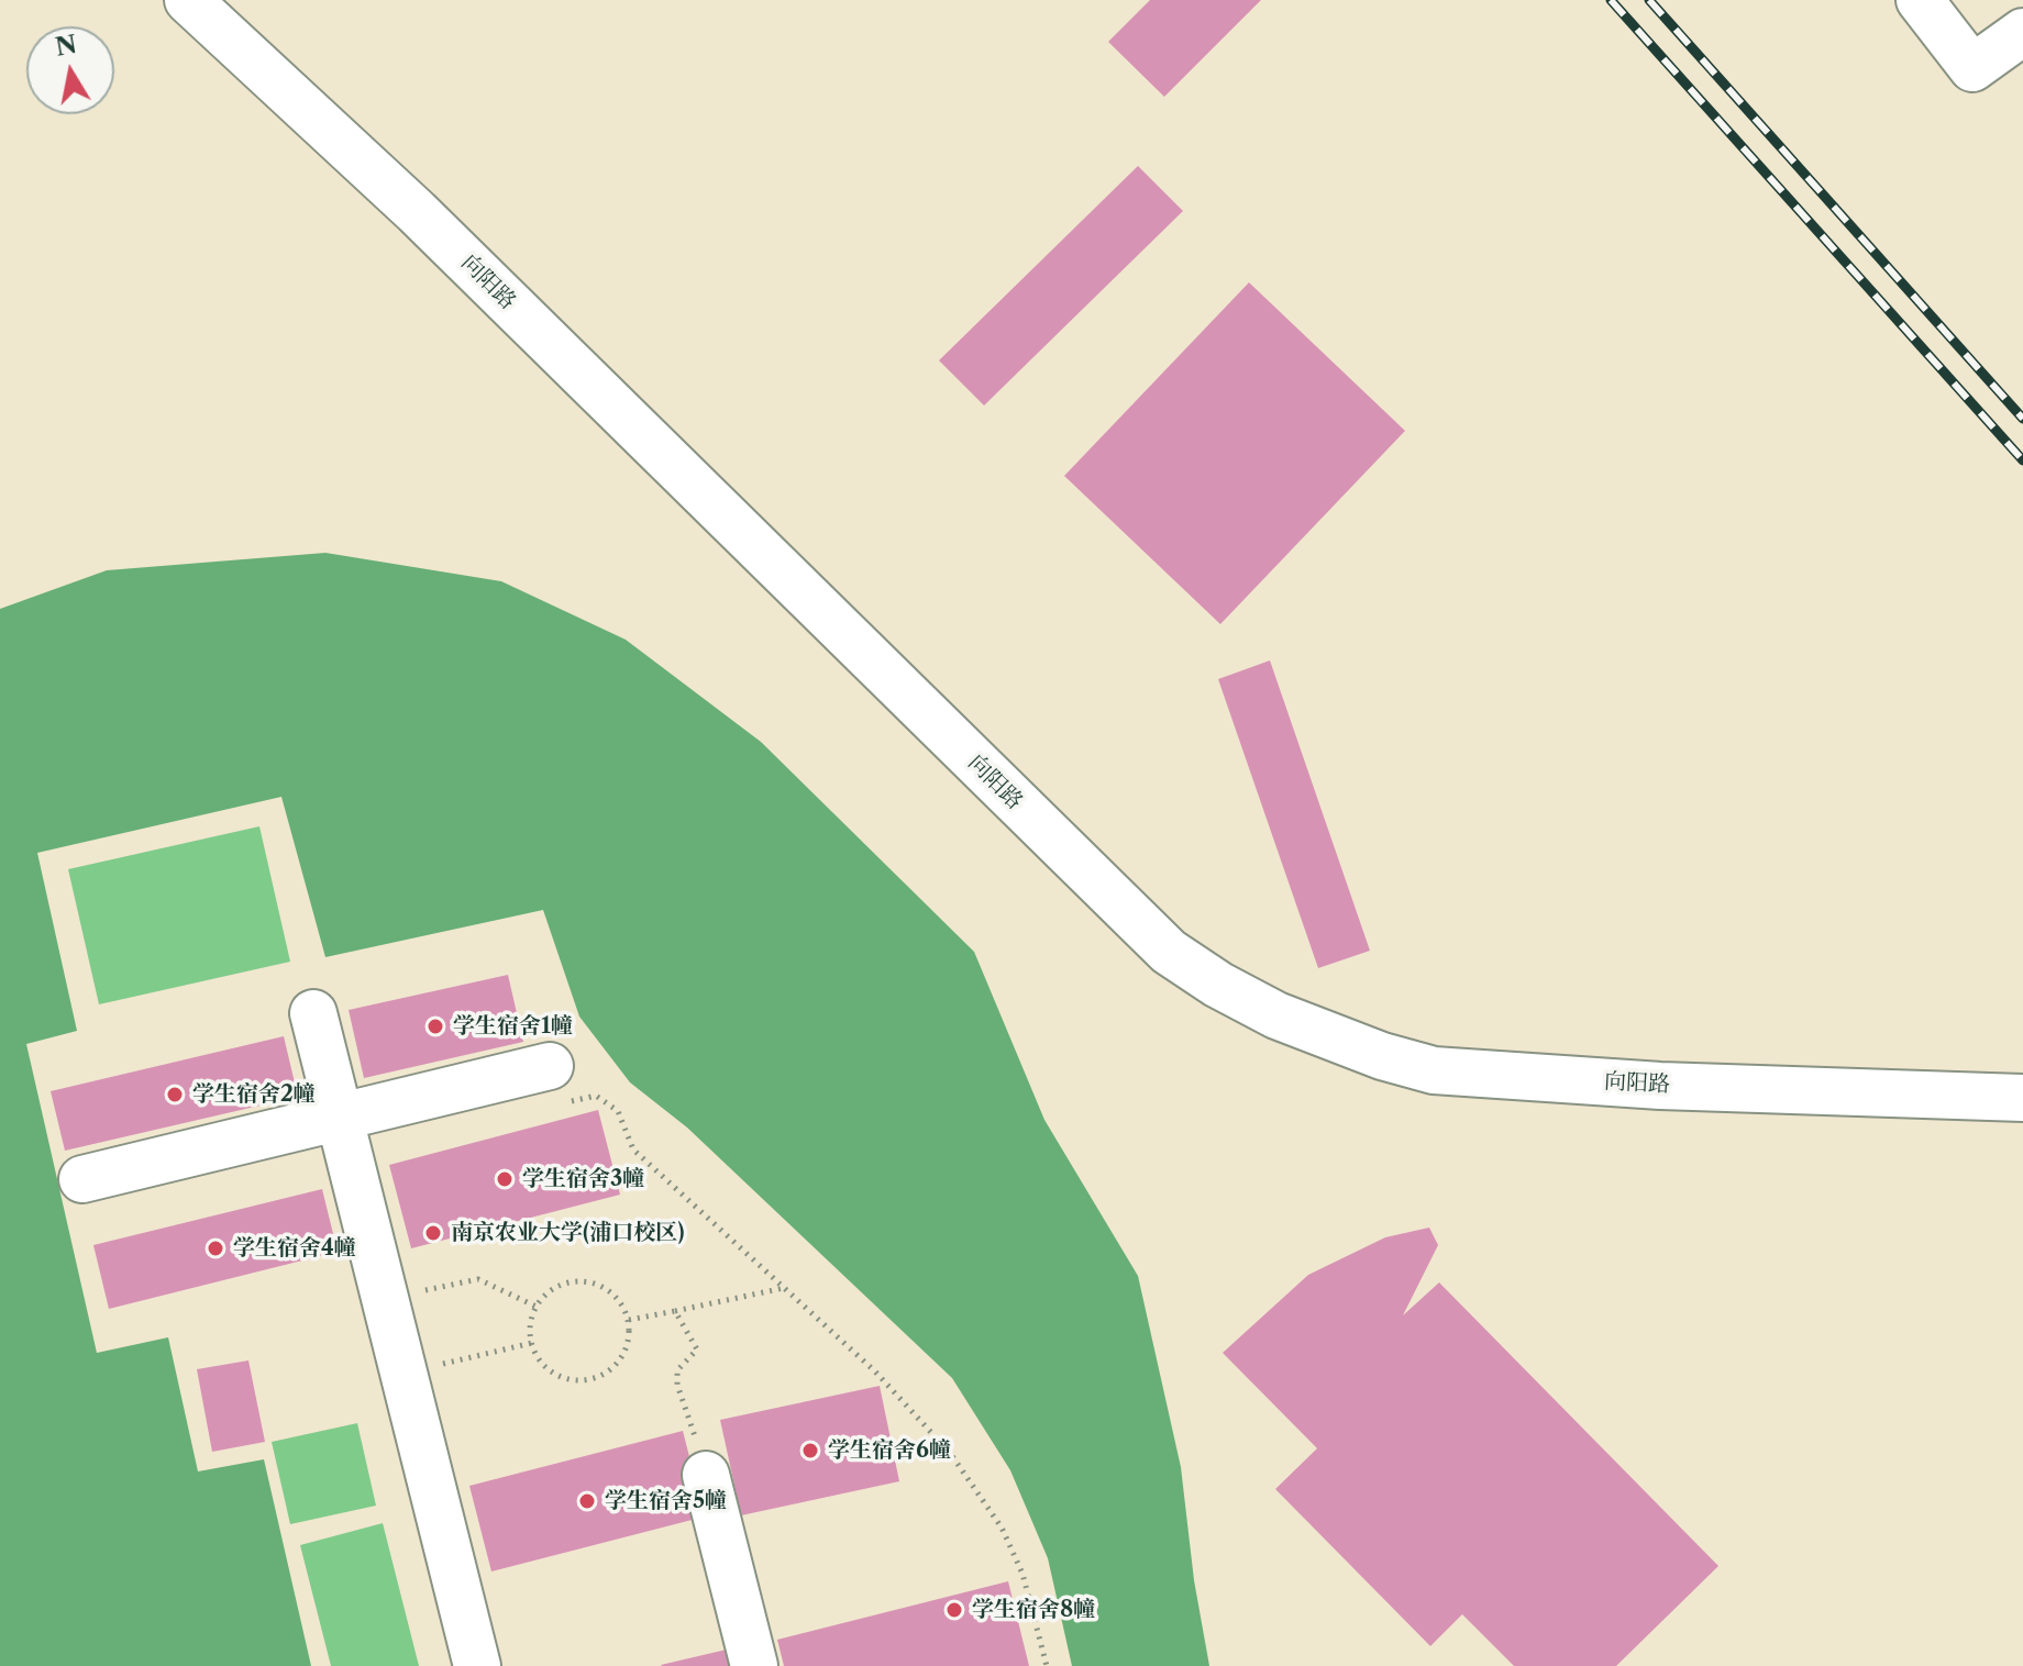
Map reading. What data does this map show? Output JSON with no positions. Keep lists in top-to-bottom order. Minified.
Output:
{"streets":{"street":["向阳路"]},"places":["学生宿舍1幢","学生宿舍2幢","学生宿舍3幢","南京农业大学(浦口校区)","学生宿舍4幢","学生宿舍6幢","学生宿舍5幢","学生宿舍8幢"],"north":"top"}
